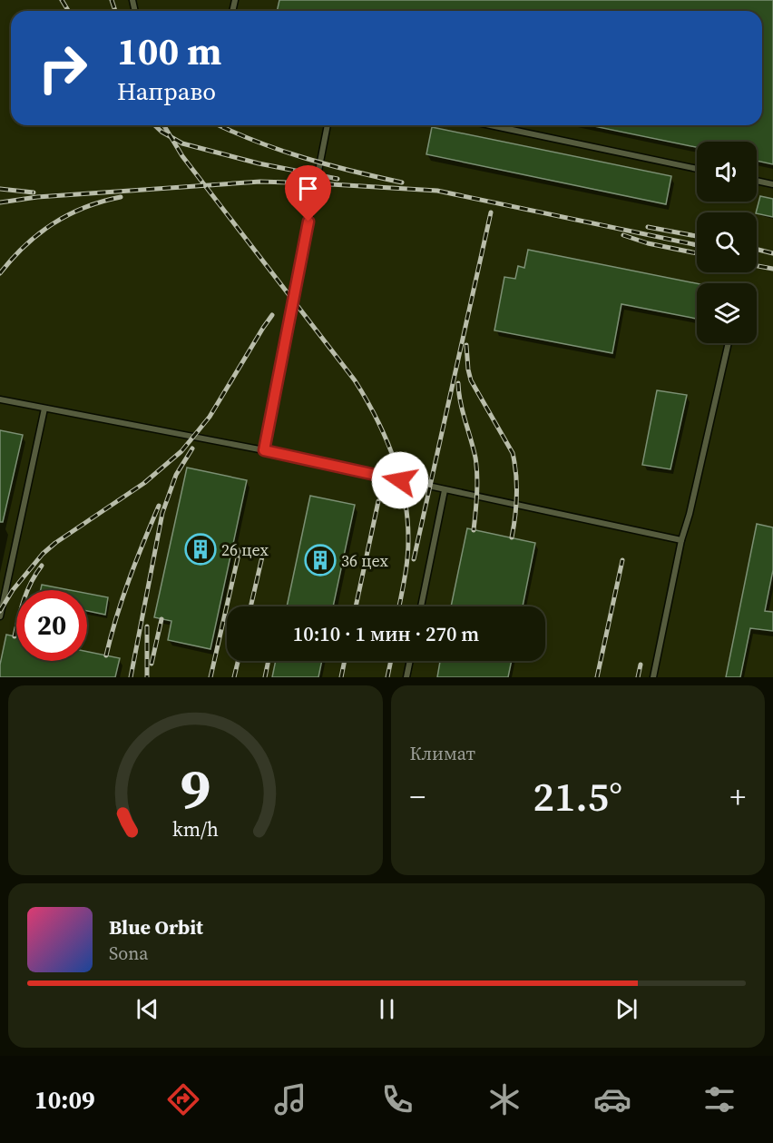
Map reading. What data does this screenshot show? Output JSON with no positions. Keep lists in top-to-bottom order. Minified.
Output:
{"places":{"building":["26 цех","36 цех"]},"page":{"turn":["100 m","Направо"],"limit":"20","trip":"10:10 · 1 мин · 270 m","tile":"Климат","heat":["−","21.5°","+"],"song":["Blue Orbit","Sona"],"tabs":"10:09","gauge":["9","km/h"]}}
